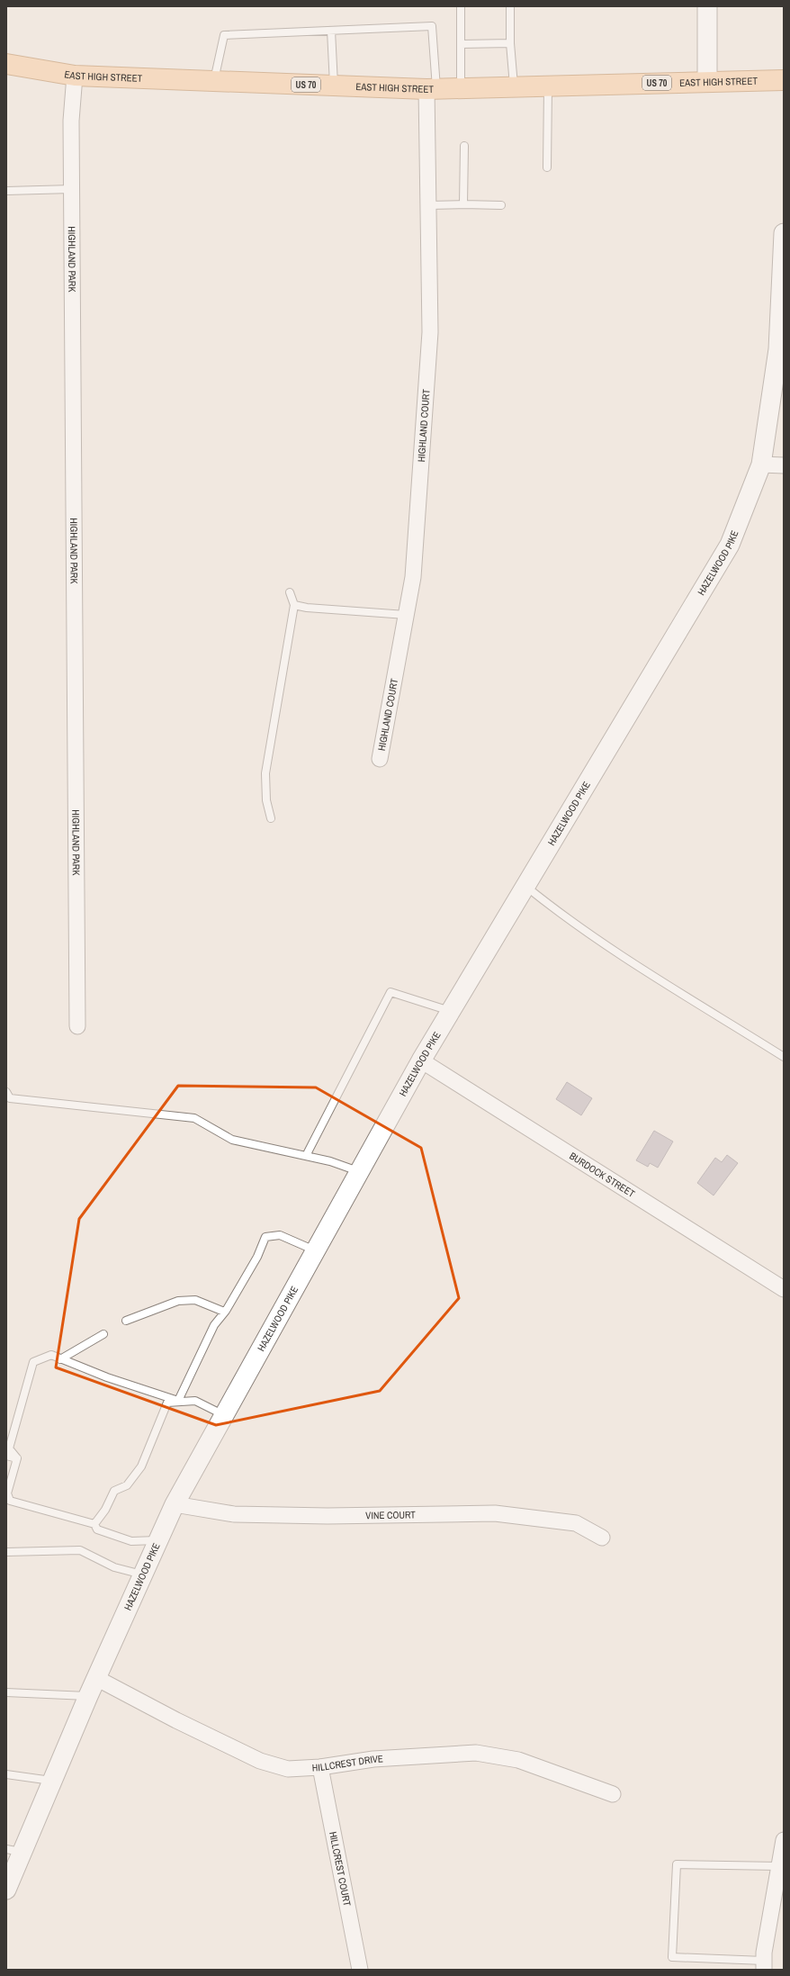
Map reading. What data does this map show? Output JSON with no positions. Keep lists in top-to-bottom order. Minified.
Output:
{"streets":{"main road":["EAST HIGH STREET","US 70"],"street":["HIGHLAND PARK","HIGHLAND COURT","HAZELWOOD PIKE","BURDOCK STREET","VINE COURT","HILLCREST DRIVE","HILLCREST COURT"]},"crossings":[["EAST HIGH STREET","HIGHLAND PARK"],["EAST HIGH STREET","HIGHLAND COURT"],["HAZELWOOD PIKE","BURDOCK STREET"],["HAZELWOOD PIKE","VINE COURT"],["HAZELWOOD PIKE","HILLCREST DRIVE"],["HILLCREST DRIVE","HILLCREST COURT"]]}
